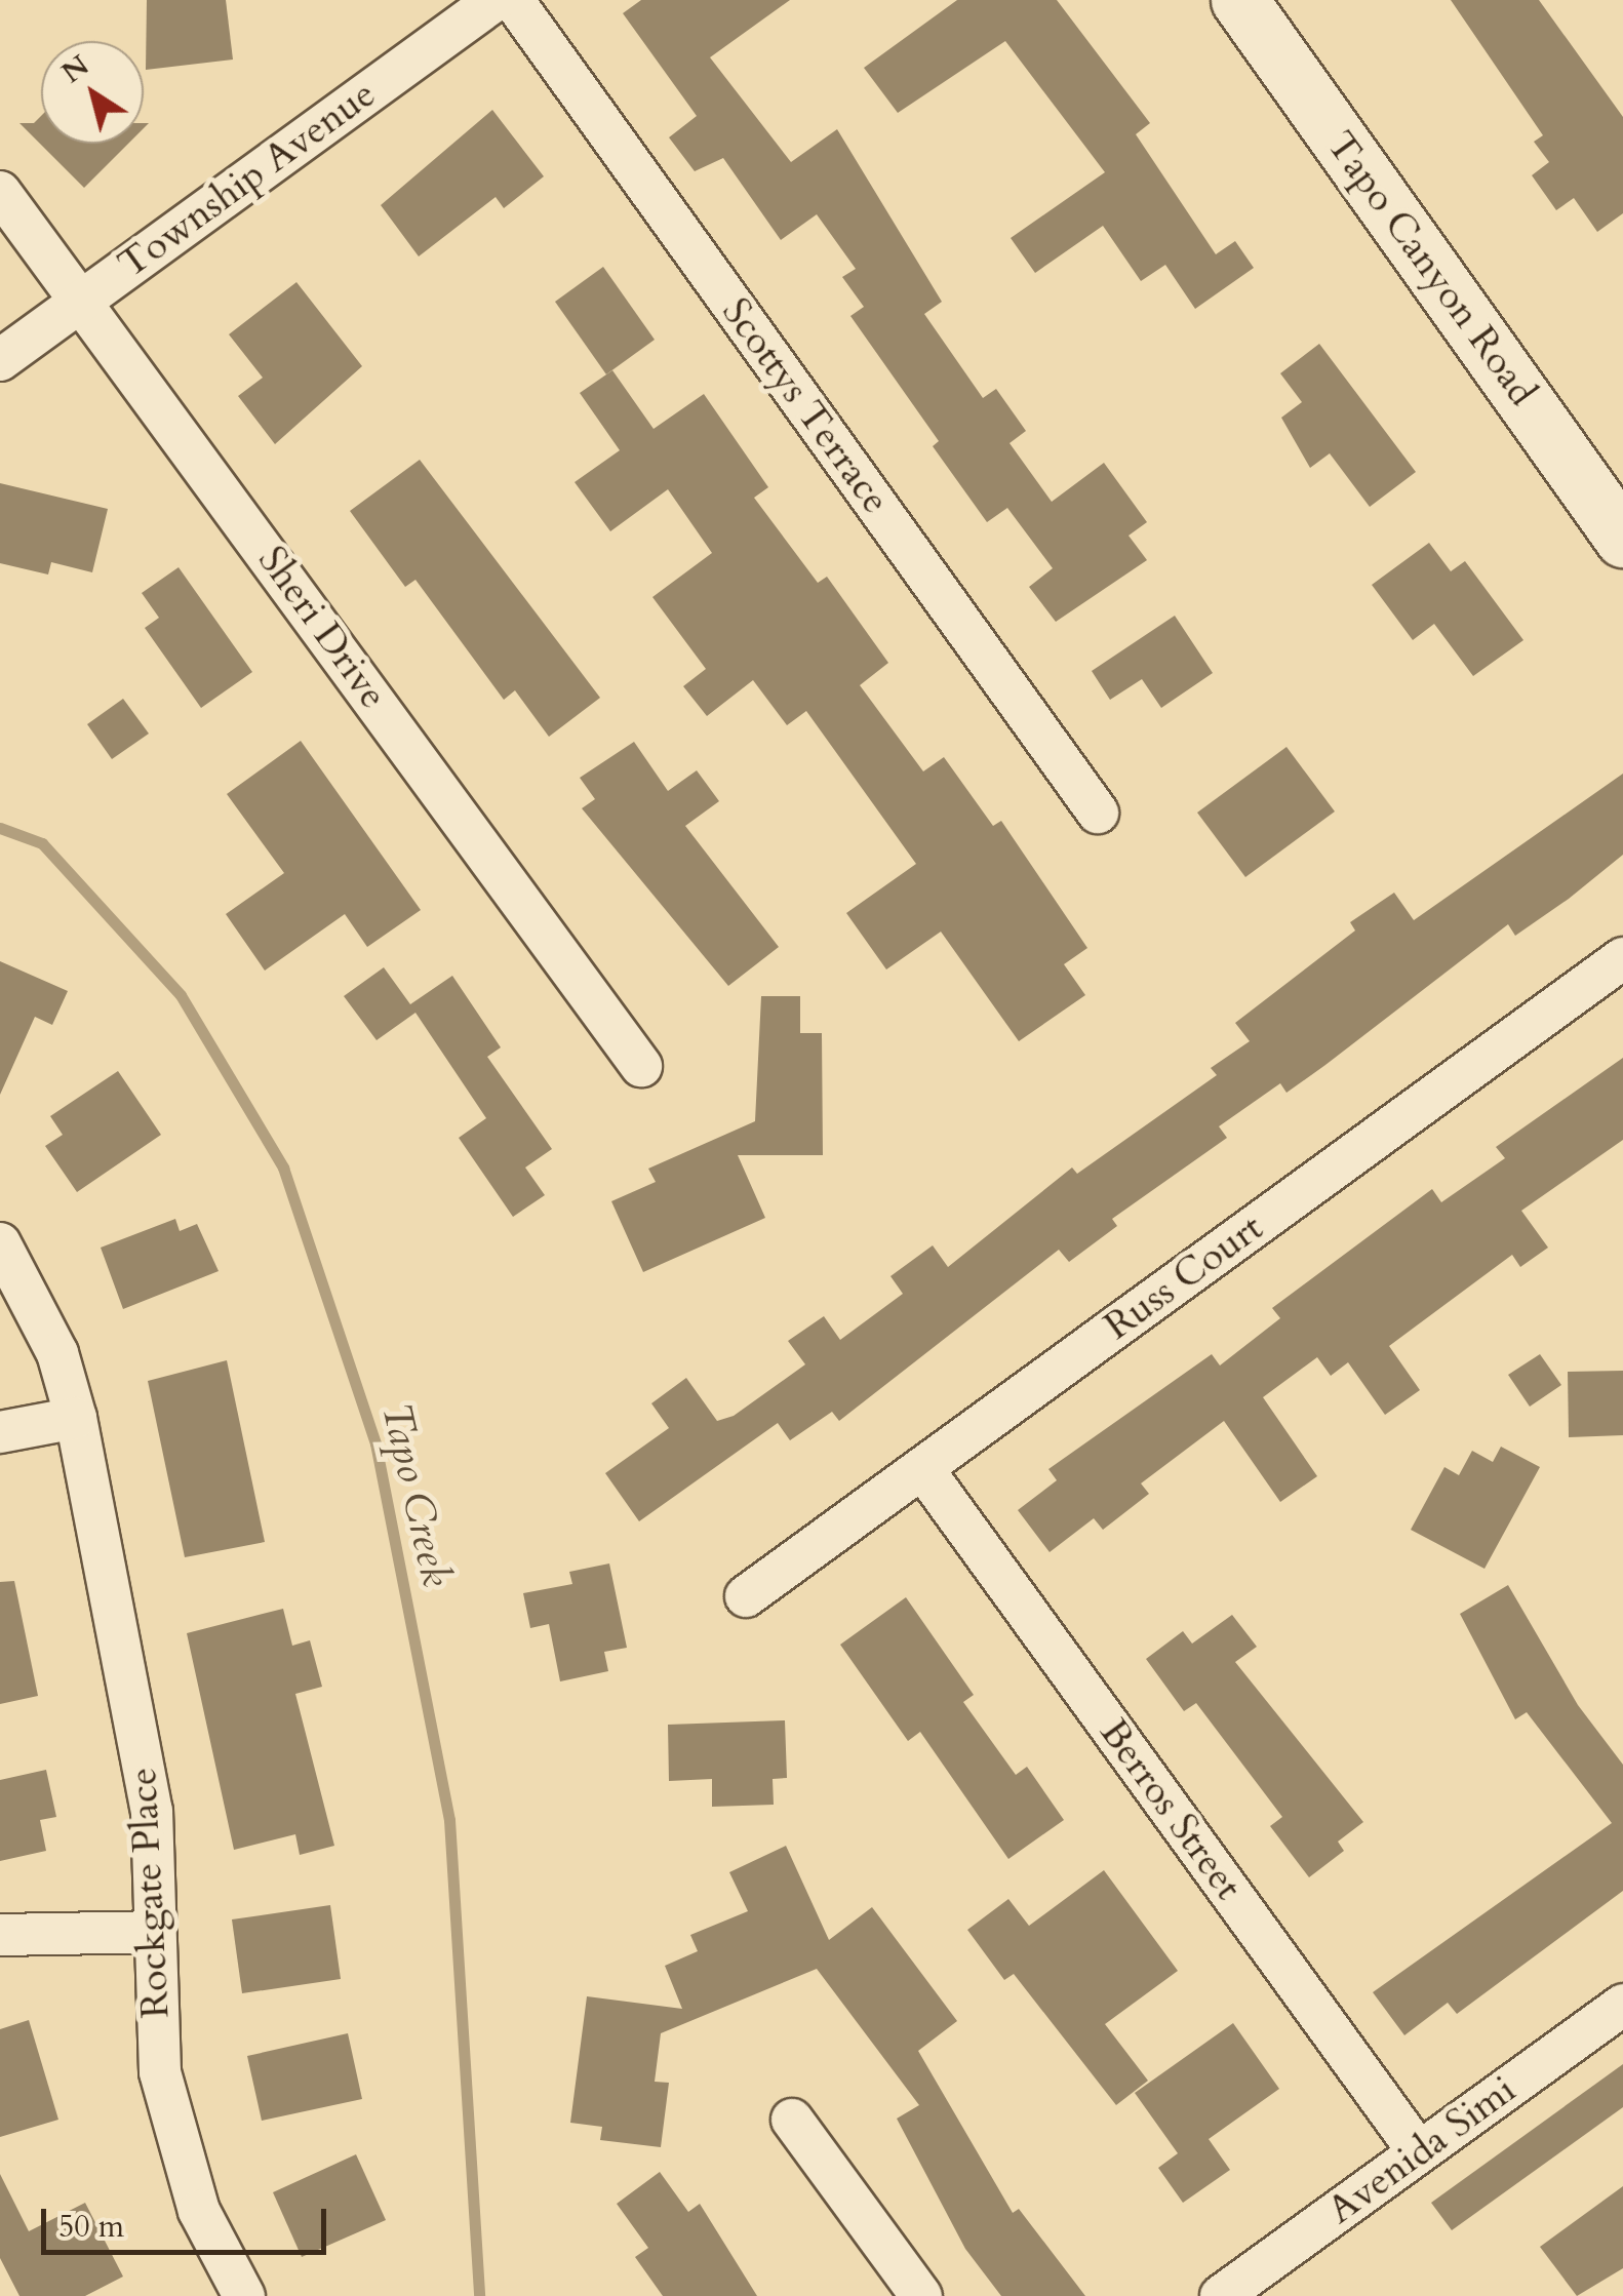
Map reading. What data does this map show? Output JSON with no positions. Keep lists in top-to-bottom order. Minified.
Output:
{"streets":{"main road":["Tapo Canyon Road"],"street":["Township Avenue","Scottys Terrace","Sheri Drive","Russ Court","Berros Street","Rockgate Place","Avenida Simi"]},"crossings":[["Township Avenue","Sheri Drive"],["Russ Court","Berros Street"],["Berros Street","Avenida Simi"]],"water":["Tapo Creek"],"scale_bar":"50 m","north":"top left"}
